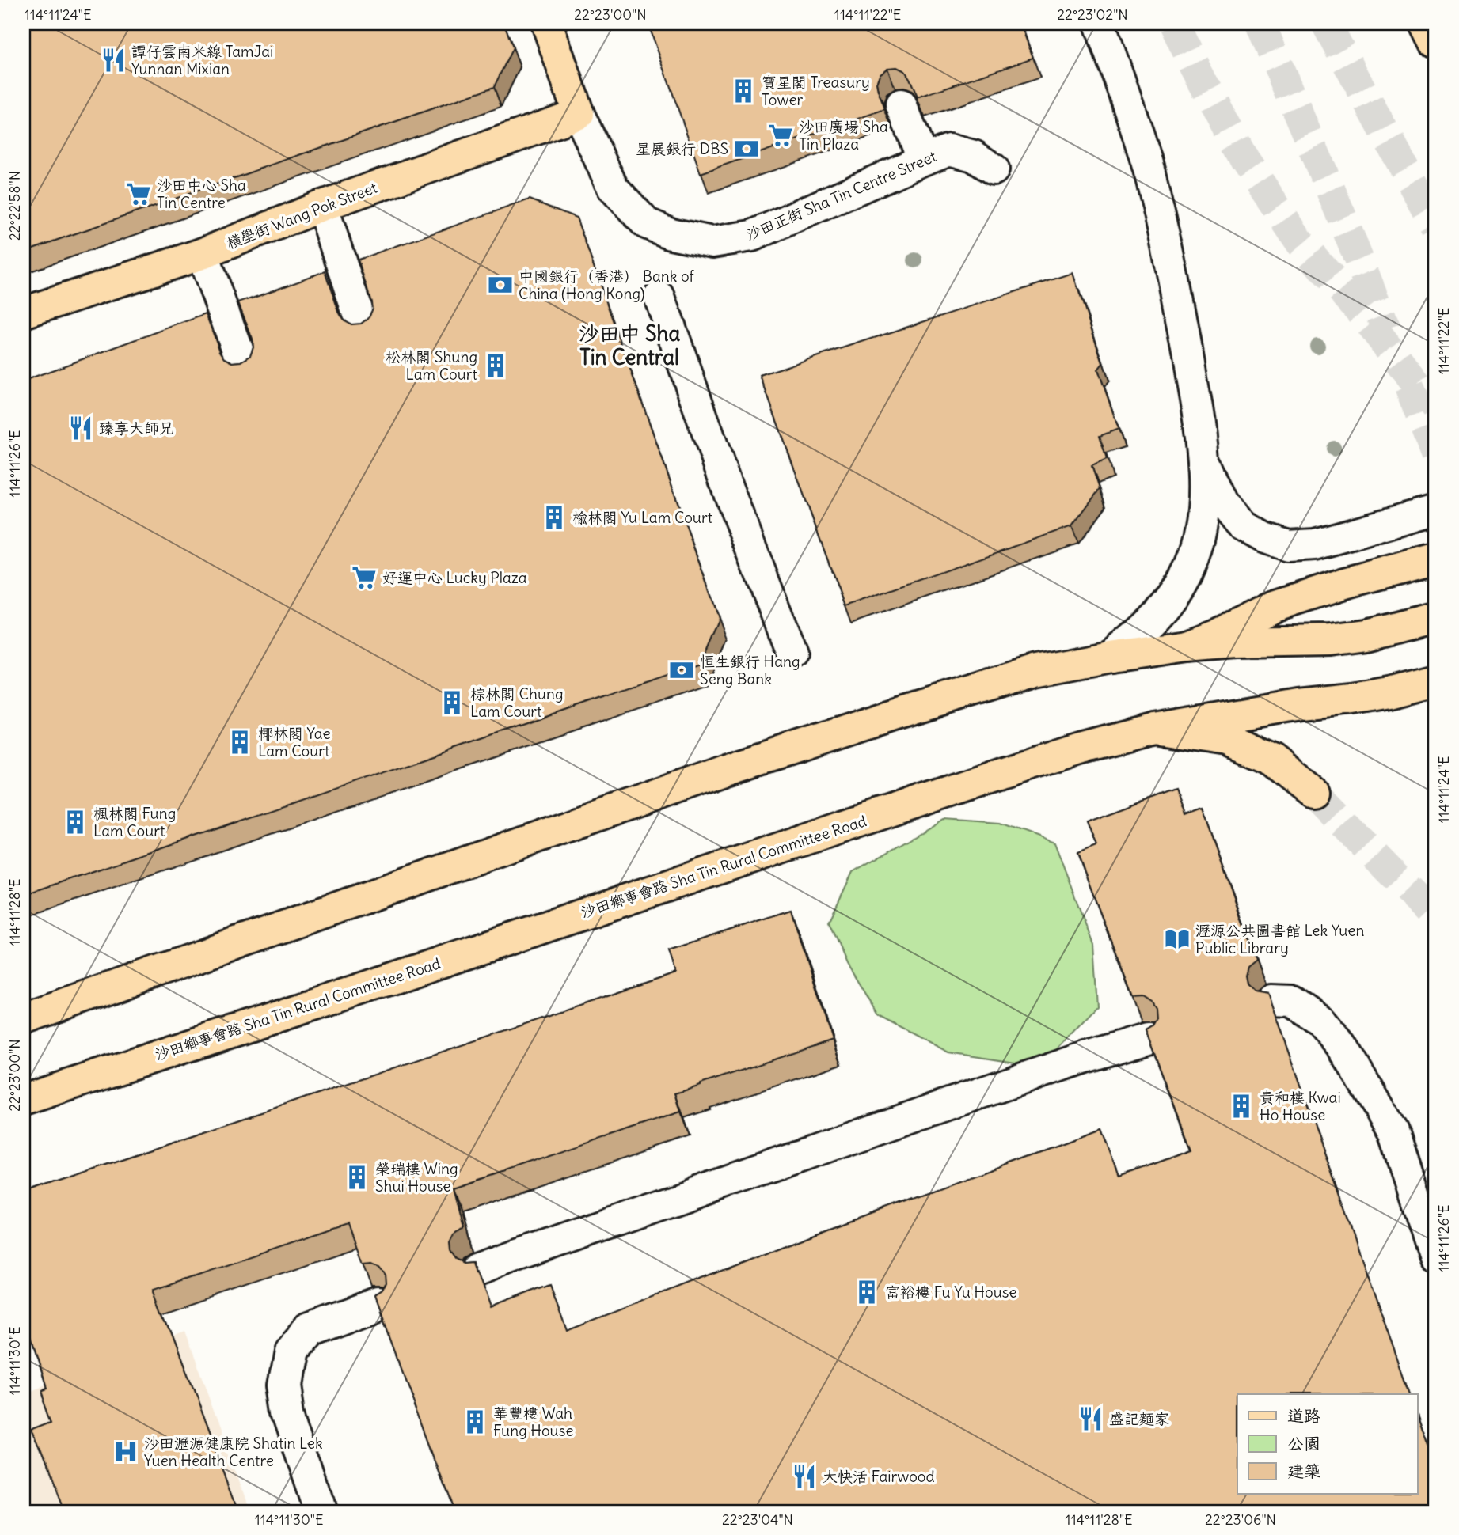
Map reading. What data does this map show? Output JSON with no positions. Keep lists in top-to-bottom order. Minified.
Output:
{"streets":{"main road":["沙田正街 Sha Tin Centre Street","橫壆街 Wang Pok Street","沙田鄉事會路 Sha Tin Rural Committee Road"]},"crossings":[["沙田正街 Sha Tin Centre Street","橫壆街 Wang Pok Street"]],"districts":["沙田中 Sha Tin Central"],"places":{"restaurant":["譚仔雲南米線 TamJai Yunnan Mixian","臻享大師兄","盛記麵家","大快活 Fairwood"],"building":["寶星閣 Treasury Tower","松林閣 Shung Lam Court","榆林閣 Yu Lam Court","棕林閣 Chung Lam Court","椰林閣 Yae Lam Court","楓林閣 Fung Lam Court","貴和樓 Kwai Ho House","榮瑞樓 Wing Shui House","富裕樓 Fu Yu House","華豐樓 Wah Fung House"],"supermarket":["沙田廣場 Sha Tin Plaza","沙田中心 Sha Tin Centre","好運中心 Lucky Plaza"],"bank":["星展銀行 DBS","中國銀行（香港） Bank of China (Hong Kong)","恒生銀行 Hang Seng Bank"],"library":["瀝源公共圖書館 Lek Yuen Public Library"],"hospital":["沙田瀝源健康院 Shatin Lek Yuen Health Centre"]},"legend":["道路","公園","建築"],"coordinates":["114°11'24\"E","22°23'00\"N","114°11'22\"E","22°23'02\"N","22°22'58\"N","114°11'26\"E","114°11'28\"E","114°11'30\"E","22°23'04\"N","22°23'06\"N"]}
